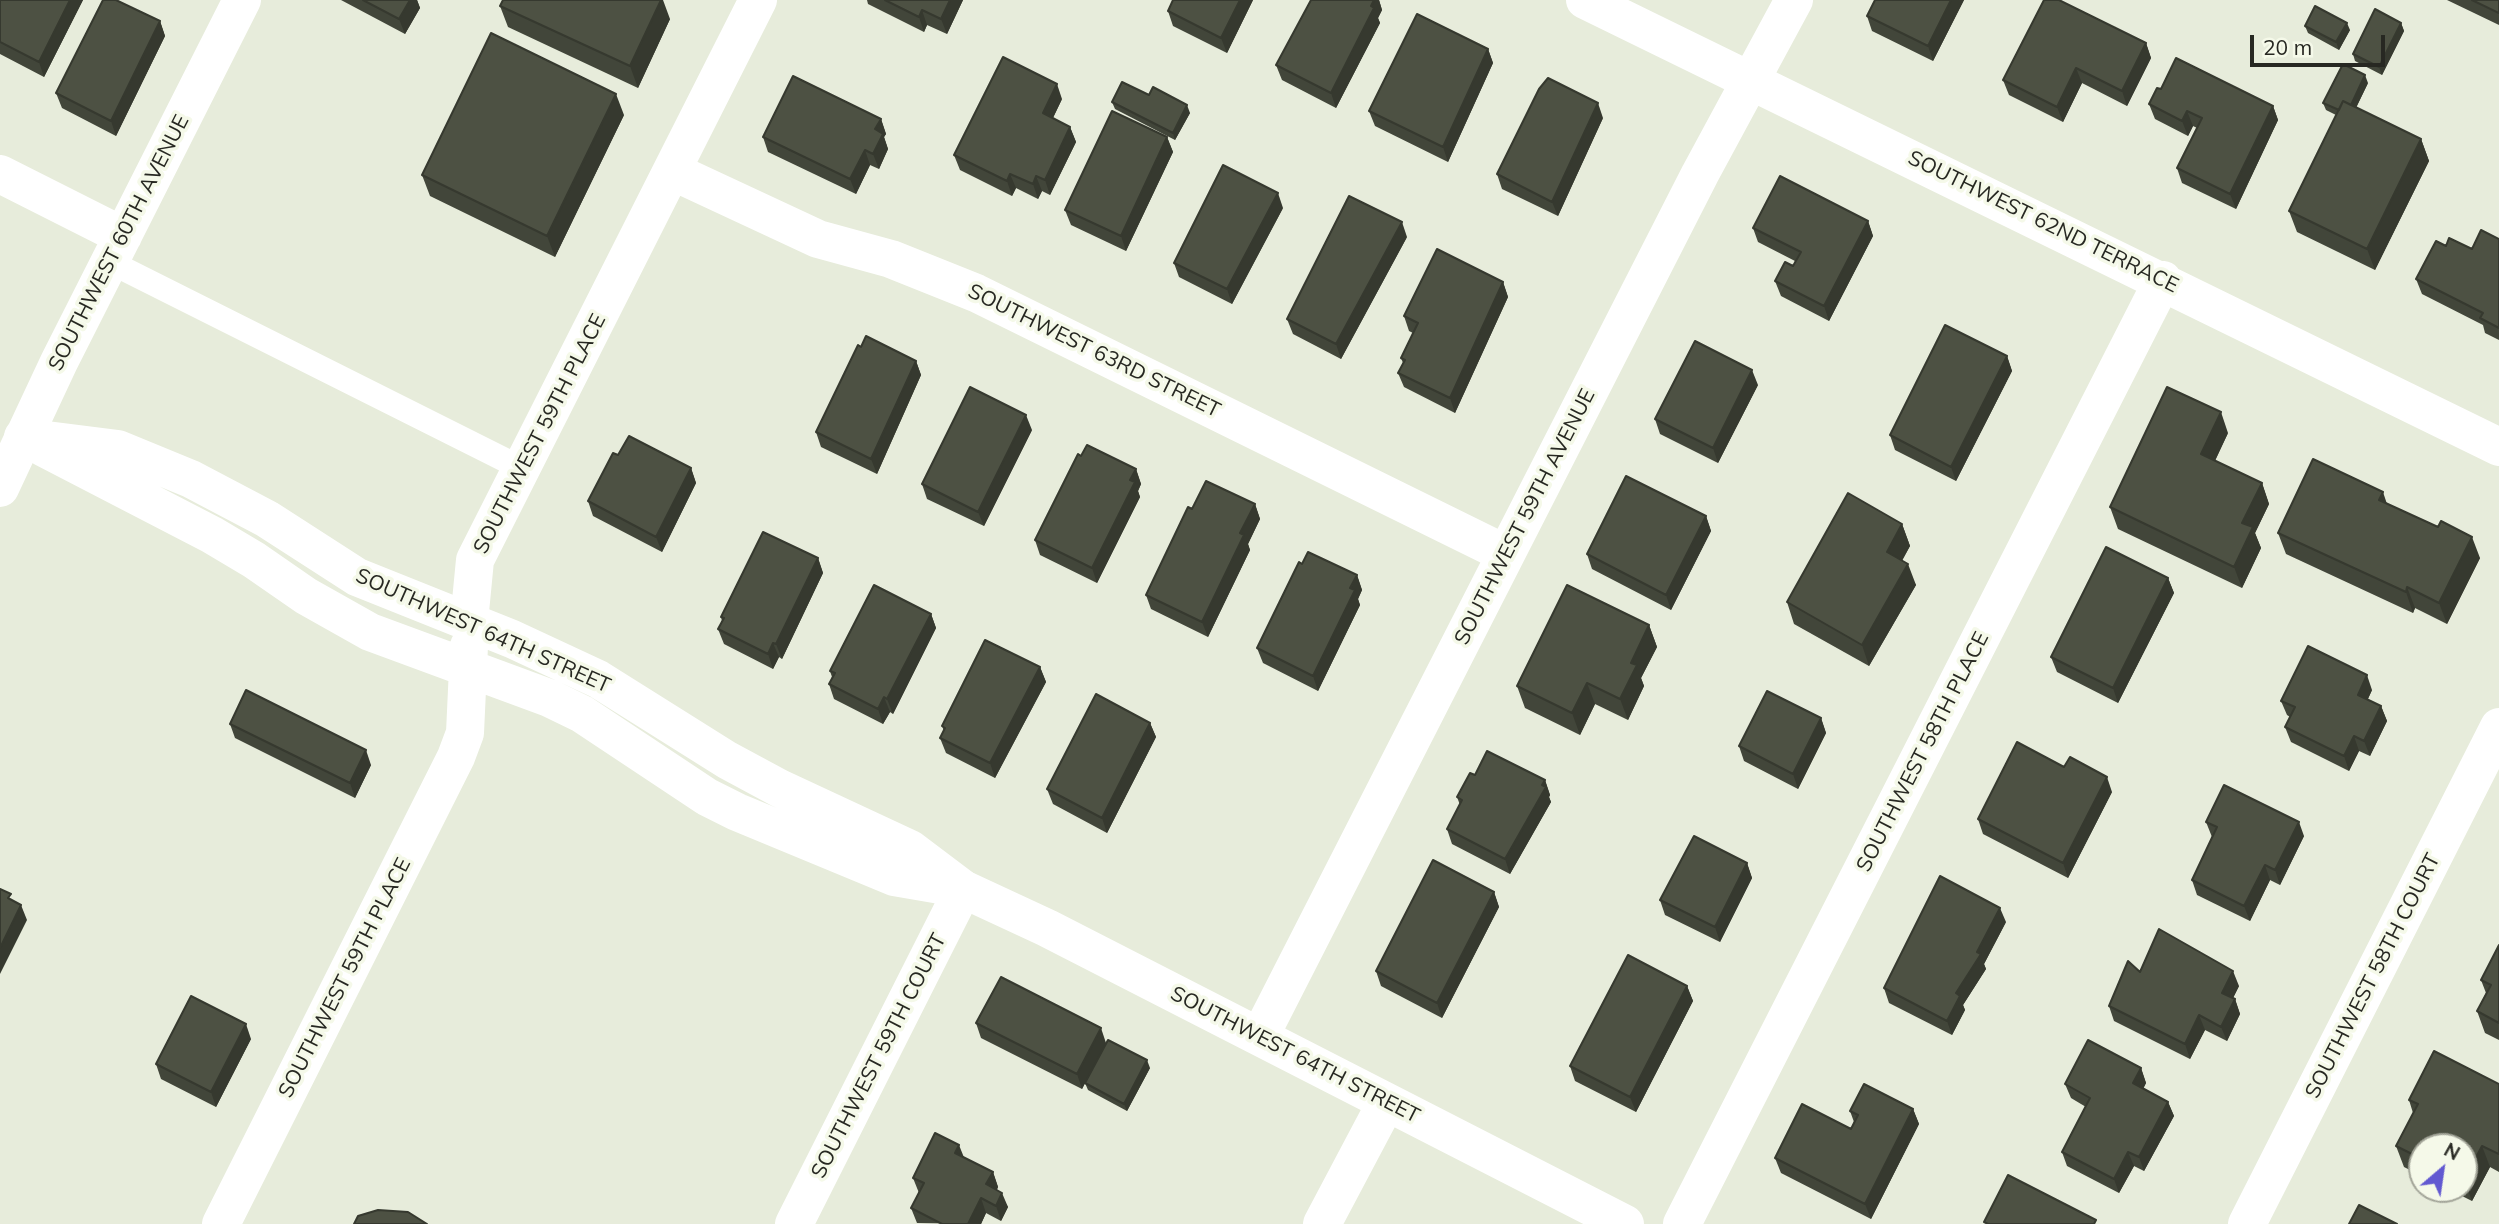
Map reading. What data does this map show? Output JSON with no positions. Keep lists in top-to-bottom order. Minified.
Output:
{"streets":{"street":["SOUTHWEST 62ND TERRACE","SOUTHWEST 60TH AVENUE","SOUTHWEST 63RD STREET","SOUTHWEST 59TH PLACE","SOUTHWEST 59TH AVENUE","SOUTHWEST 64TH STREET","SOUTHWEST 58TH PLACE","SOUTHWEST 58TH COURT","SOUTHWEST 59TH COURT"]},"crossings":[["SOUTHWEST 62ND TERRACE","SOUTHWEST 59TH AVENUE"],["SOUTHWEST 62ND TERRACE","SOUTHWEST 58TH PLACE"],["SOUTHWEST 60TH AVENUE","SOUTHWEST 64TH STREET"],["SOUTHWEST 63RD STREET","SOUTHWEST 59TH PLACE"],["SOUTHWEST 63RD STREET","SOUTHWEST 59TH AVENUE"],["SOUTHWEST 59TH PLACE","SOUTHWEST 64TH STREET"],["SOUTHWEST 59TH AVENUE","SOUTHWEST 64TH STREET"],["SOUTHWEST 64TH STREET","SOUTHWEST 59TH COURT"]],"scale_bar":"20 m","north":"top right"}
